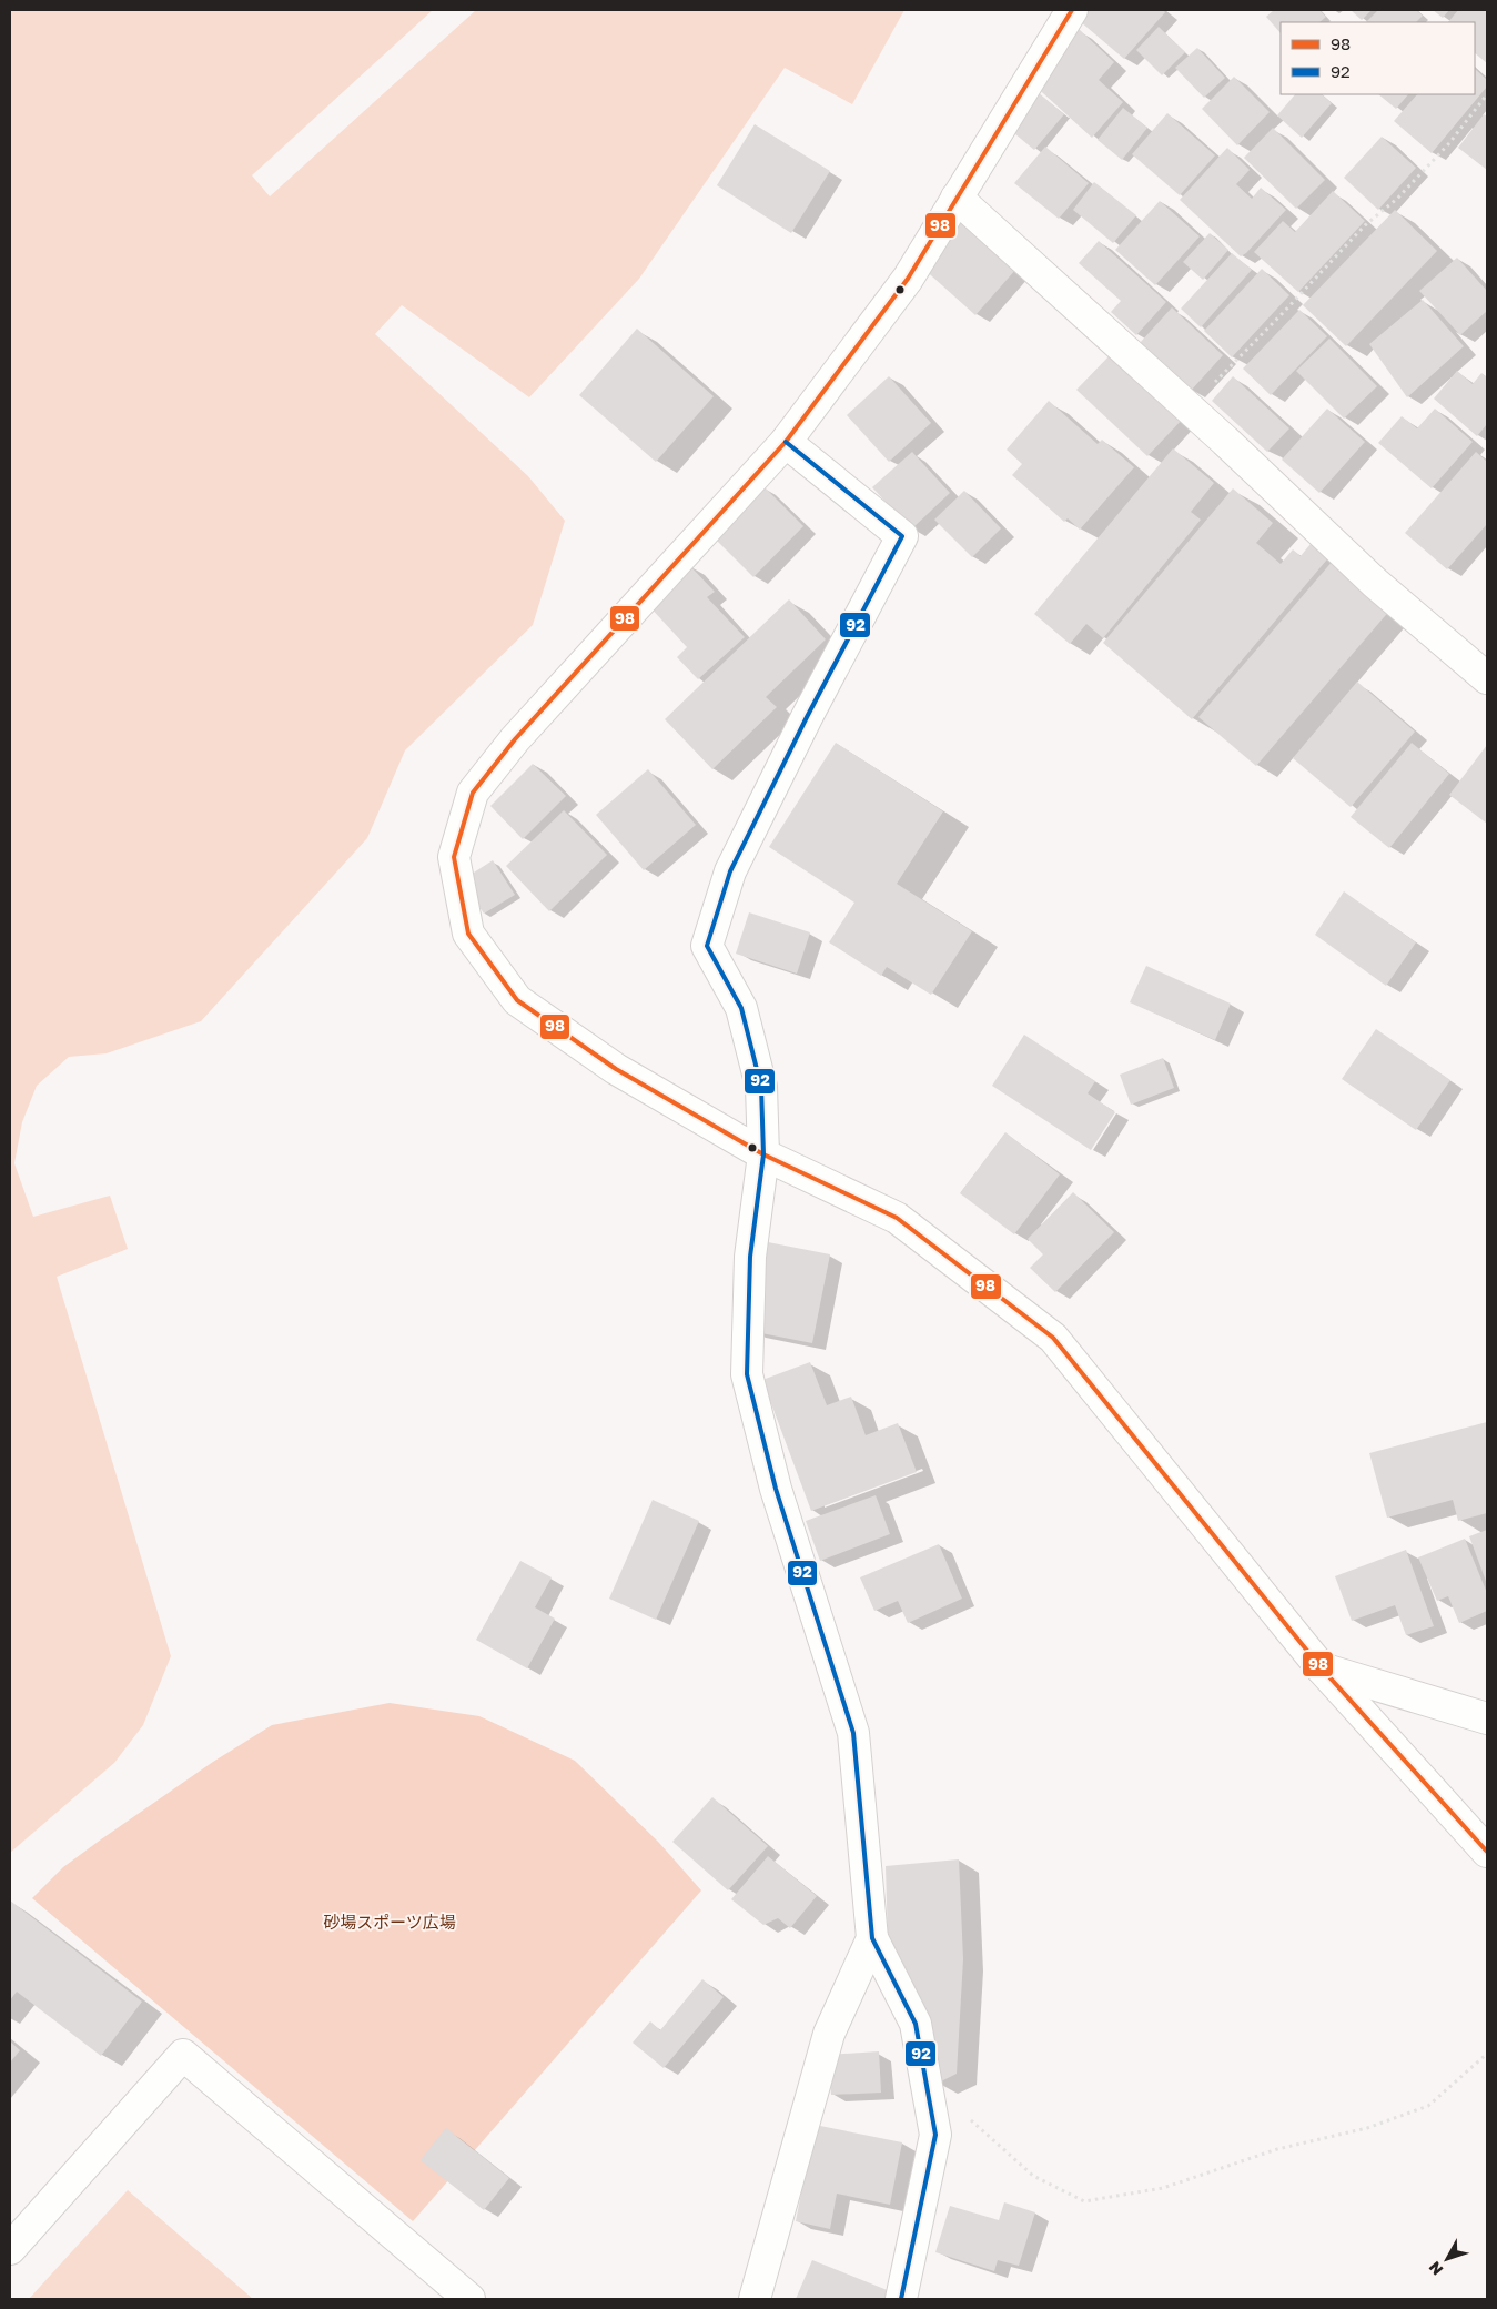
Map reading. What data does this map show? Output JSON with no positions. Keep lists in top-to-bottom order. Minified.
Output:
{"parks":["砂場スポーツ広場"],"lines":["transit line 98","transit line 92"],"legend":["98","92"],"north":"bottom left"}
